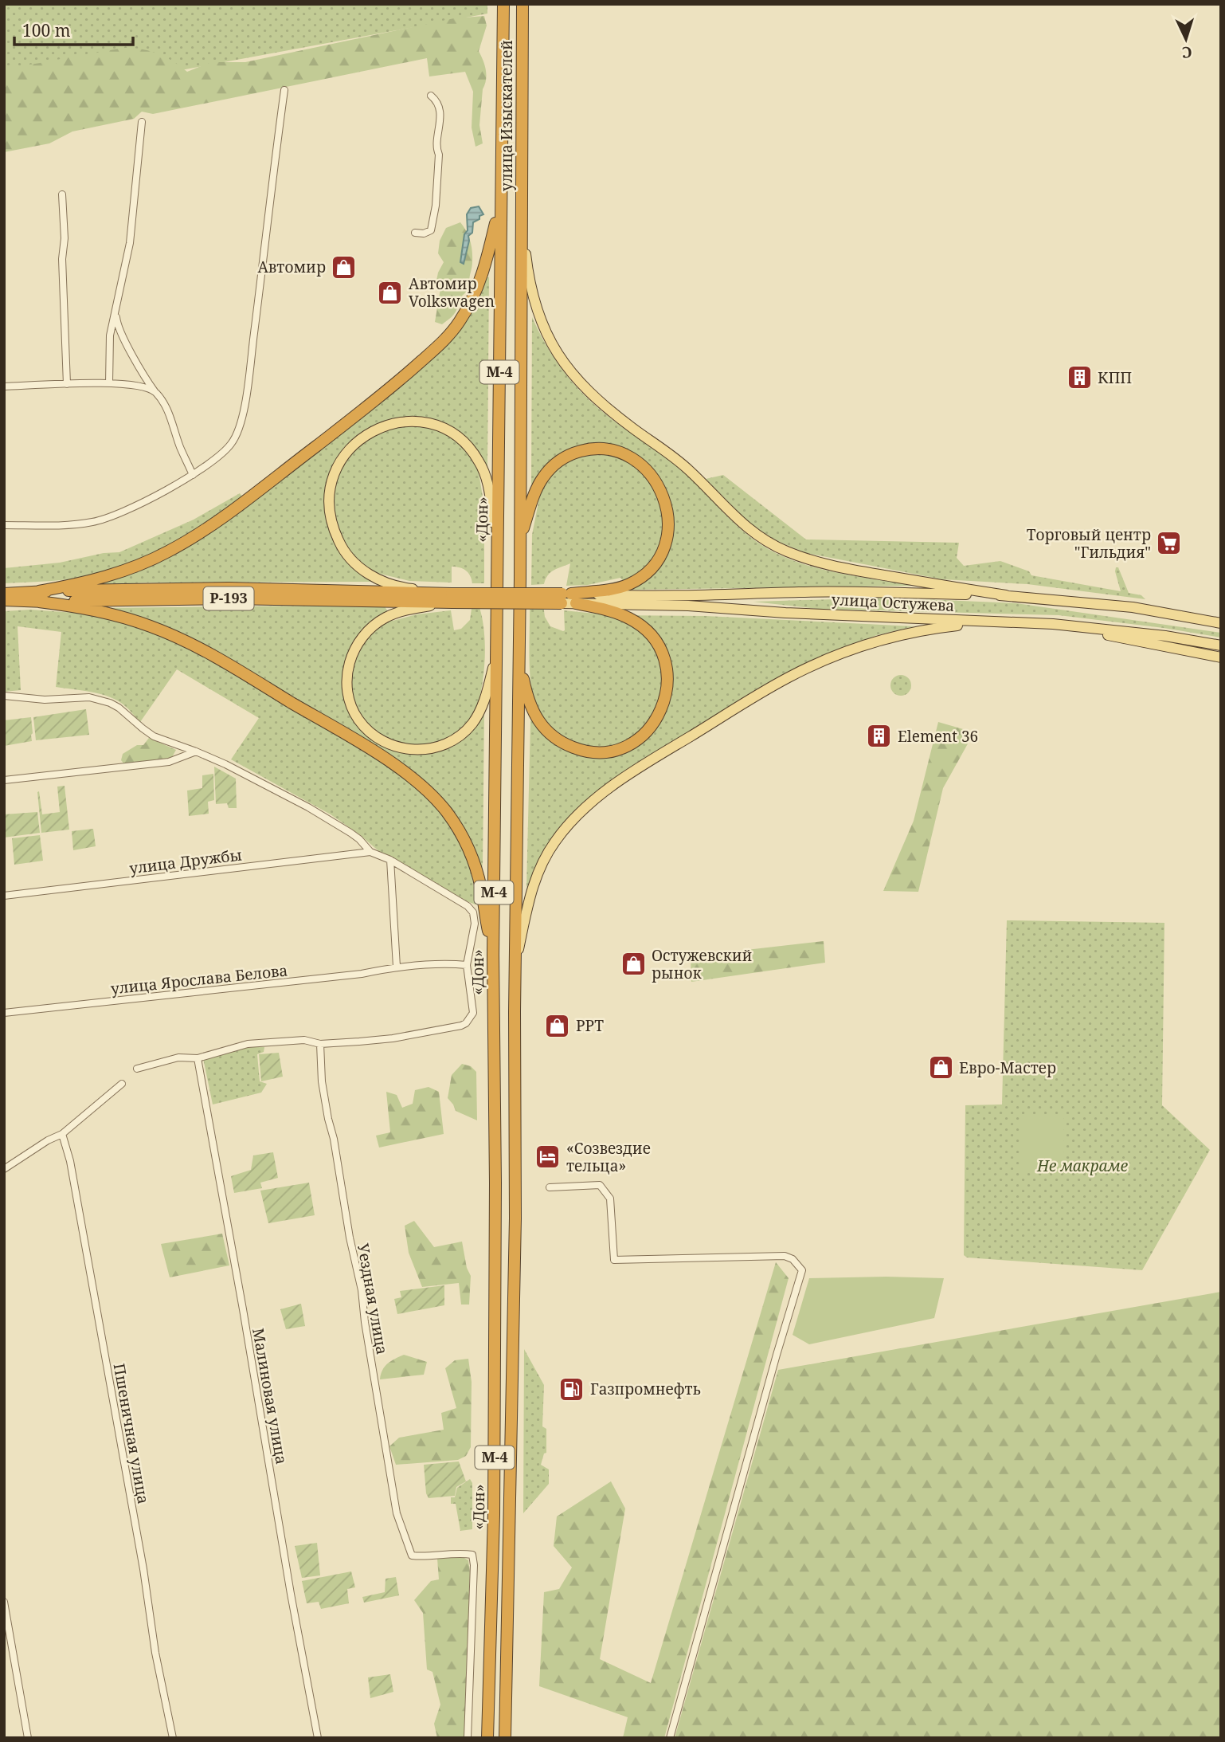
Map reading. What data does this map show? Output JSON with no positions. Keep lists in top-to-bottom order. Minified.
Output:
{"streets":{"highway":["улица Изыскателей","М-4","«Дон»","Р-193"],"main road":["улица Остужева"],"street":["улица Дружбы","улица Ярослава Белова","Уездная улица","Малиновая улица","Пшеничная улица"]},"crossings":[["улица Изыскателей","М-4"],["улица Изыскателей","«Дон»"],["Р-193","улица Остужева"]],"parks":["Не макраме"],"places":{"shop":["Автомир","Автомир Volkswagen","Остужевский рынок","РРТ","Евро-Мастер"],"building":["КПП","Element 36"],"supermarket":["Торговый центр \"Гильдия\""],"hotel":["«Созвездие тельца»"],"fuel station":["Газпромнефть"]},"scale_bar":"100 m","north":"bottom"}
